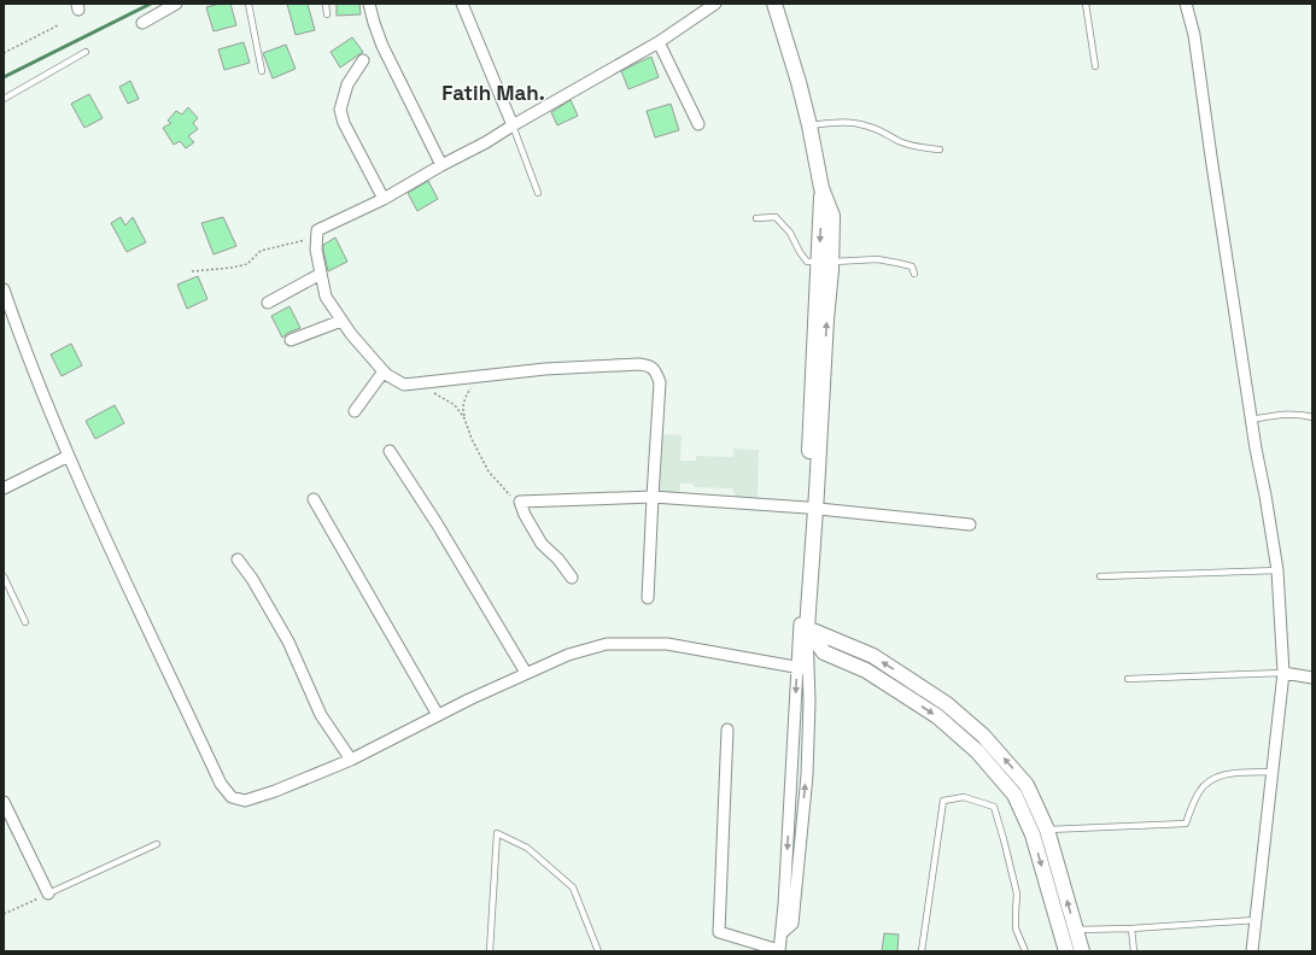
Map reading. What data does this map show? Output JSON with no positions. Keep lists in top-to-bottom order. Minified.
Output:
{"districts":["Fatih Mah."]}
